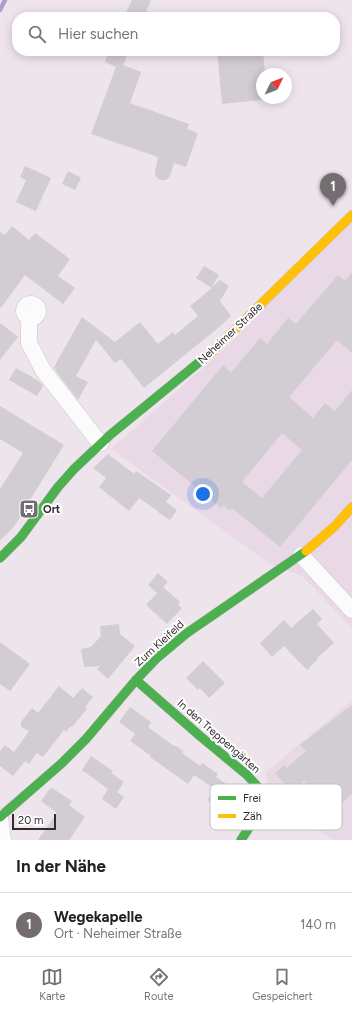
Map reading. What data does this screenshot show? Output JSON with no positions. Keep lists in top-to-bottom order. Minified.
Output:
{"streets":{"street":["Neheimer Straße","Zum Kleifeld","In den Treppengärten"]},"crossings":[["Zum Kleifeld","In den Treppengärten"]],"places":{"bus stop":["Ort"]},"legend":["Frei","Zäh"],"scale_bar":"20 m","north":"top right","page":{"search":"Hier suchen","pins":"1","scale":"20 m","heading":"In der Nähe","list":[{"mark":"1","name":"Wegekapelle","note":"Ort · Neheimer Straße","value":"140 m"}],"nav":["Karte","Route","Gespeichert"]}}
